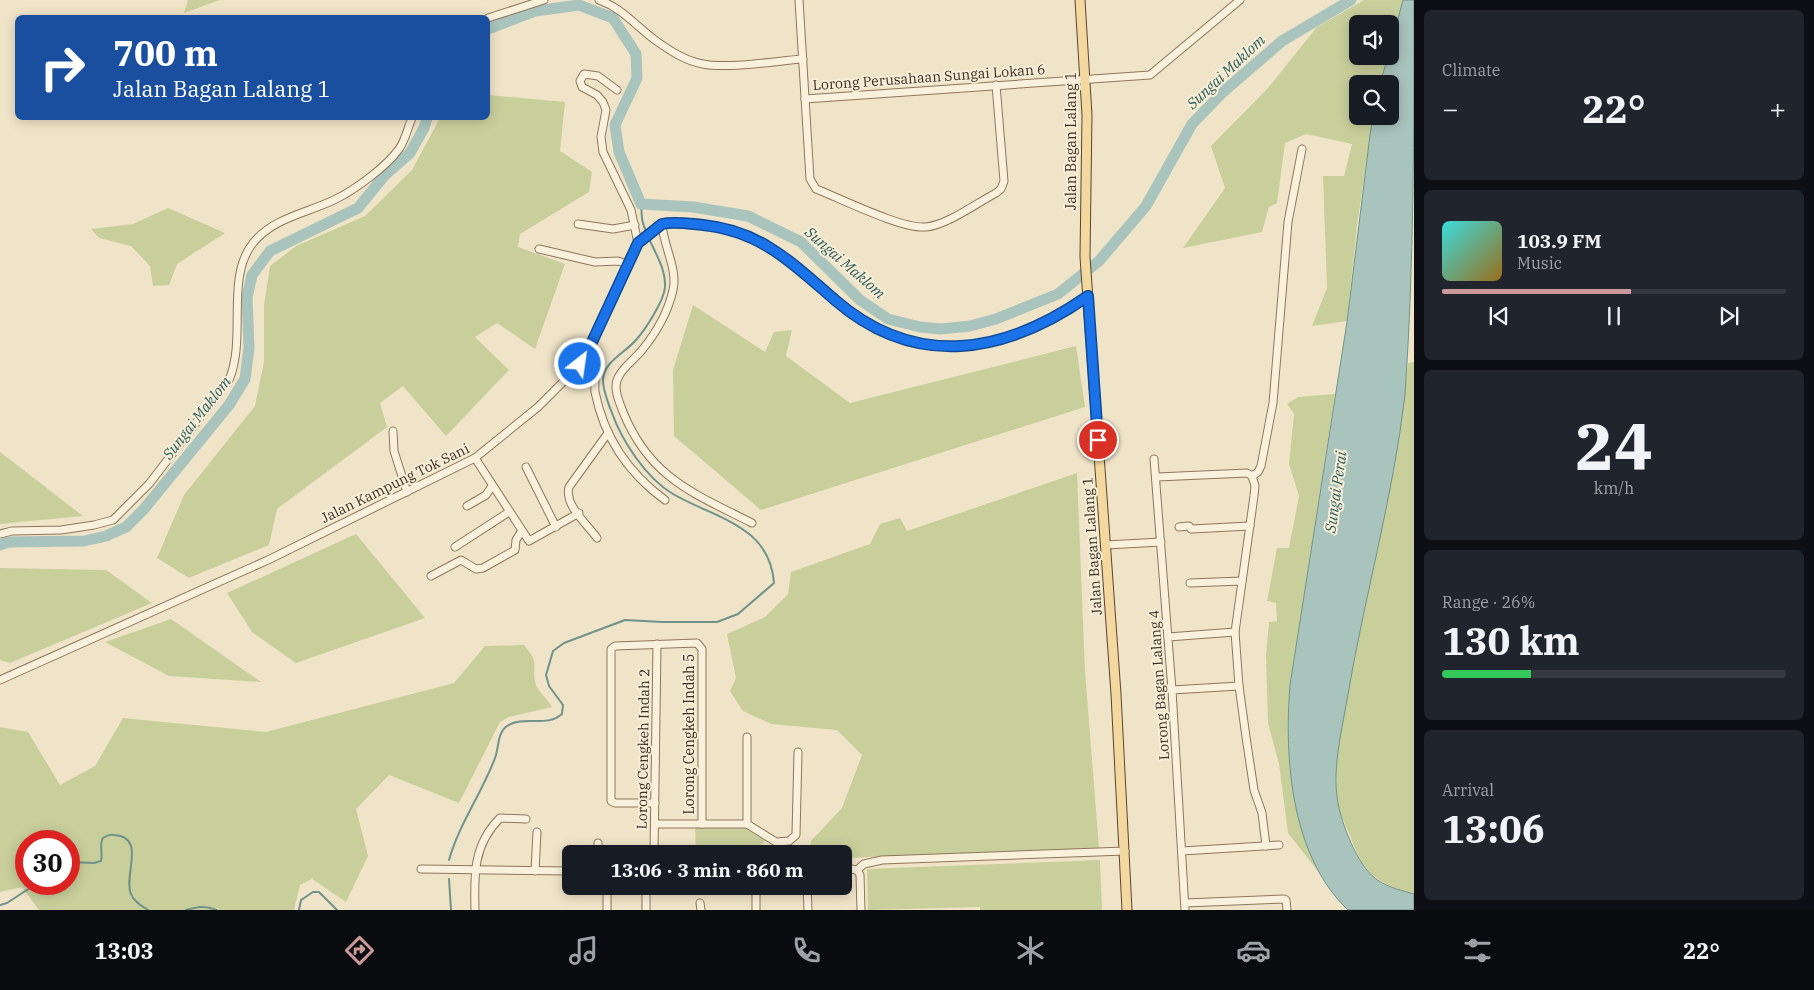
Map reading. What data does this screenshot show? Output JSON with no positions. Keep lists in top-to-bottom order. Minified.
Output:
{"streets":{"main road":["Jalan Bagan Lalang 1"],"street":["Lorong Perusahaan Sungai Lokan 6","Jalan Kampung Tok Sani","Lorong Bagan Lalang 4","Lorong Cengkeh Indah 5","Lorong Cengkeh Indah 2"]},"crossings":[["Lorong Perusahaan Sungai Lokan 6","Jalan Bagan Lalang 1"],["Lorong Cengkeh Indah 5","Lorong Cengkeh Indah 2"]],"water":["Sungai Maklom","Sungai Perai"],"page":{"tile":["Climate",["24","km/h"],["Range · 26%","130 km"],["Arrival","13:06"]],"turn":["700 m","Jalan Bagan Lalang 1"],"heat":["−","22°","+"],"song":["103.9 FM","Music"],"limit":"30","trip":"13:06 · 3 min · 860 m","tabs":["13:03","22°"]}}
